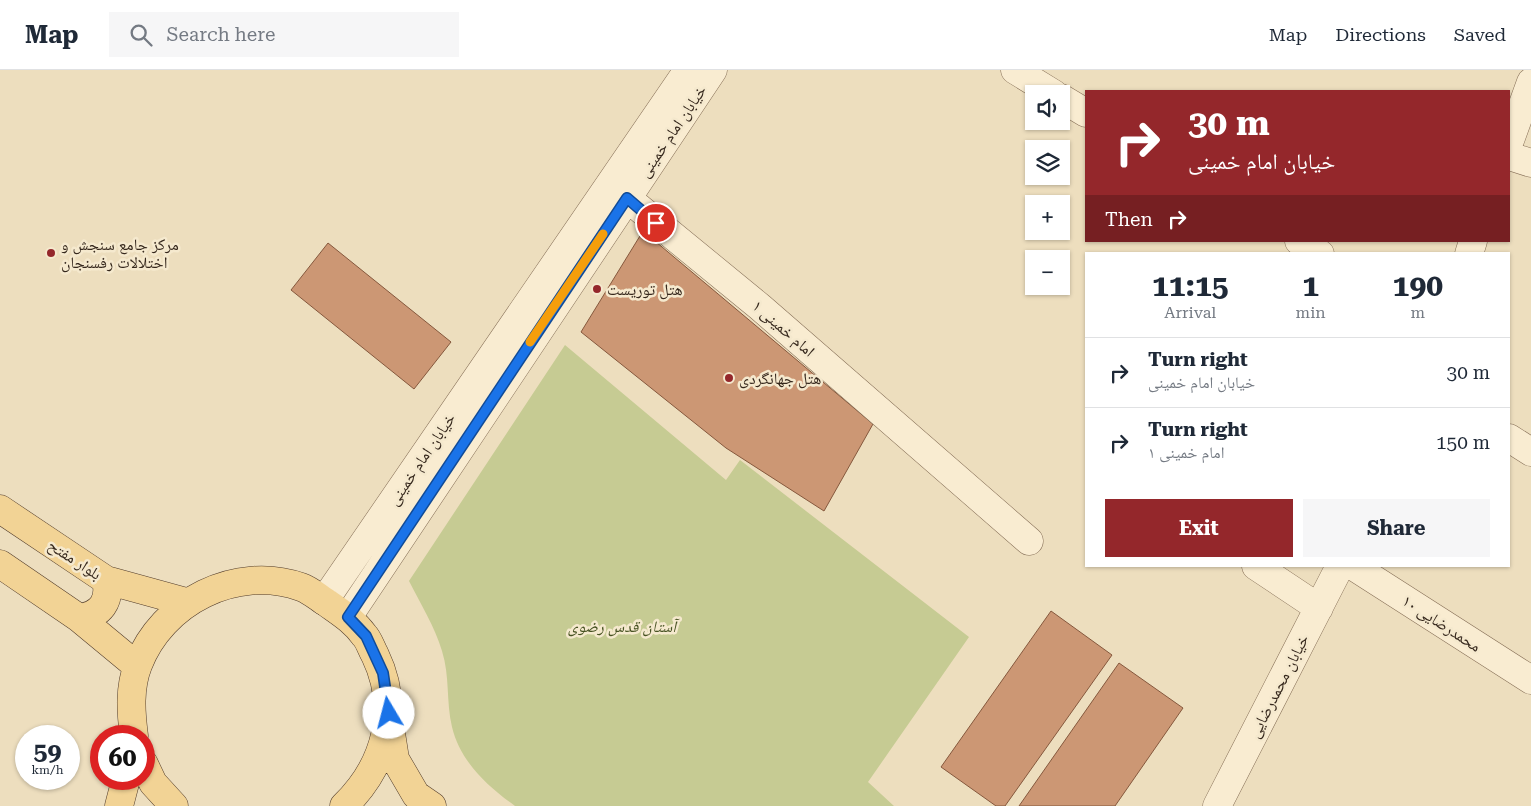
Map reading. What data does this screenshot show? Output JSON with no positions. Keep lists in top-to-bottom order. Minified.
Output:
{"streets":{"main road":["بلوار مفتح"],"street":["خیابان امام خمینی","امام خمینی ۱","محمدرضایی ۱۰","خیابان محمدرضایی"]},"crossings":[["خیابان امام خمینی","امام خمینی ۱"]],"parks":["آستان قدس رضوی"],"places":["مرکز جامع سنجش و اختلالات رفسنجان","هتل توریست","هتل جهانگردی"],"page":{"header":"Map","search":"Search here","nav":["Map","Directions","Saved"],"map_buttons":["+","−"],"turn":["30 m","خیابان امام خمینی"],"then":"Then","eta":["11:15","Arrival","1","min","190","m"],"list":[{"name":"Turn right","note":"خیابان امام خمینی","value":"30 m"},{"name":"Turn right","note":"امام خمینی ۱","value":"150 m"}],"buttons":["Exit","Share"],"speed":"59 km/h","limit":"60"}}
